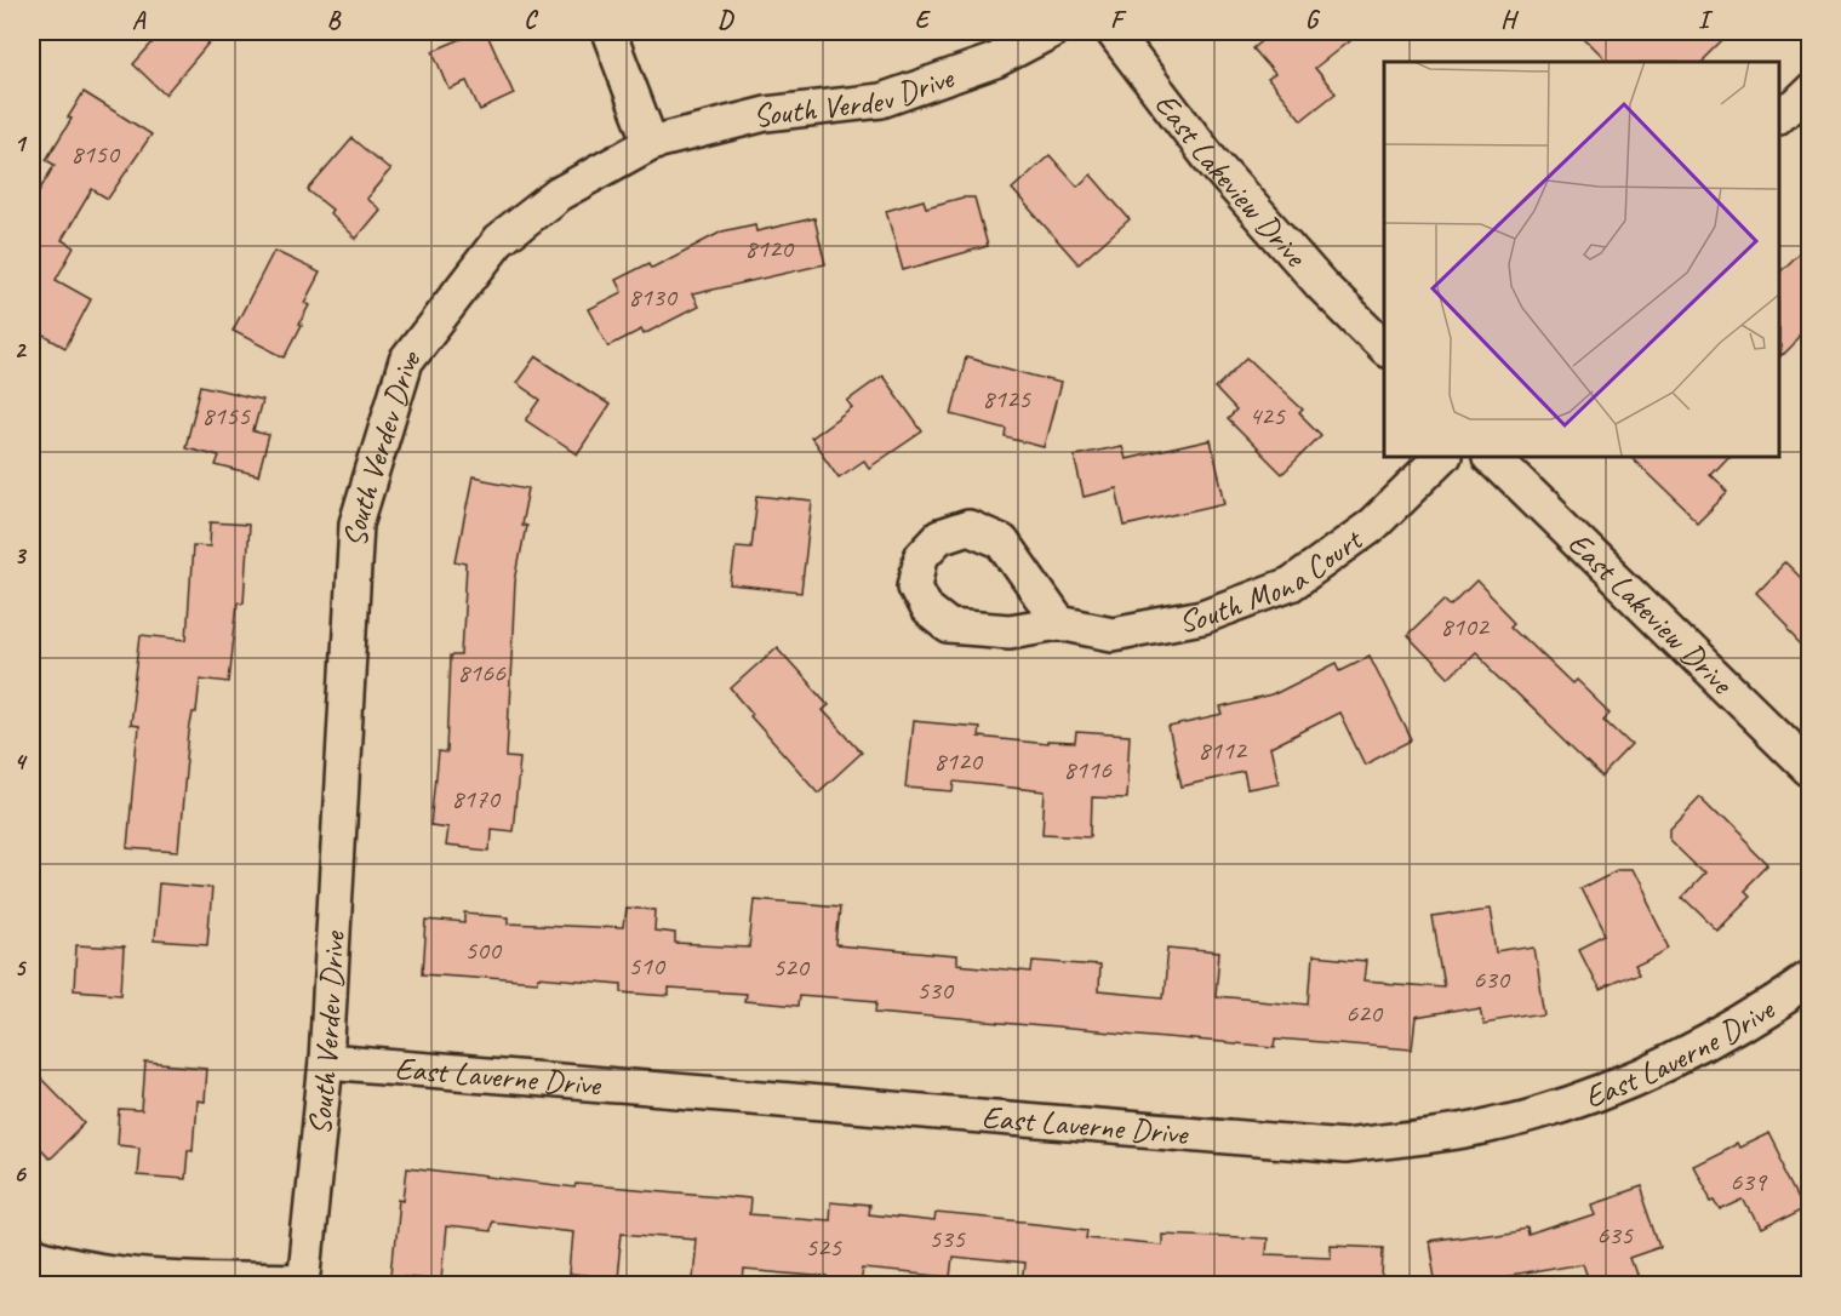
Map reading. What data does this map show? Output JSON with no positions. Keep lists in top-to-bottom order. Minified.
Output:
{"streets":{"street":["South Verdev Drive","East Lakeview Drive","South Mona Court","East Laverne Drive"]},"crossings":[["South Verdev Drive","East Laverne Drive"]],"house_numbers":["8150","8120","8130","8125","8155","425","8102","8166","8112","8120","8116","8170","500","510","520","630","530","620","639","635","535","525"],"grid":{"columns":["A","B","C","D","E","F","G","H","I"],"rows":["1","2","3","4","5","6"]}}
